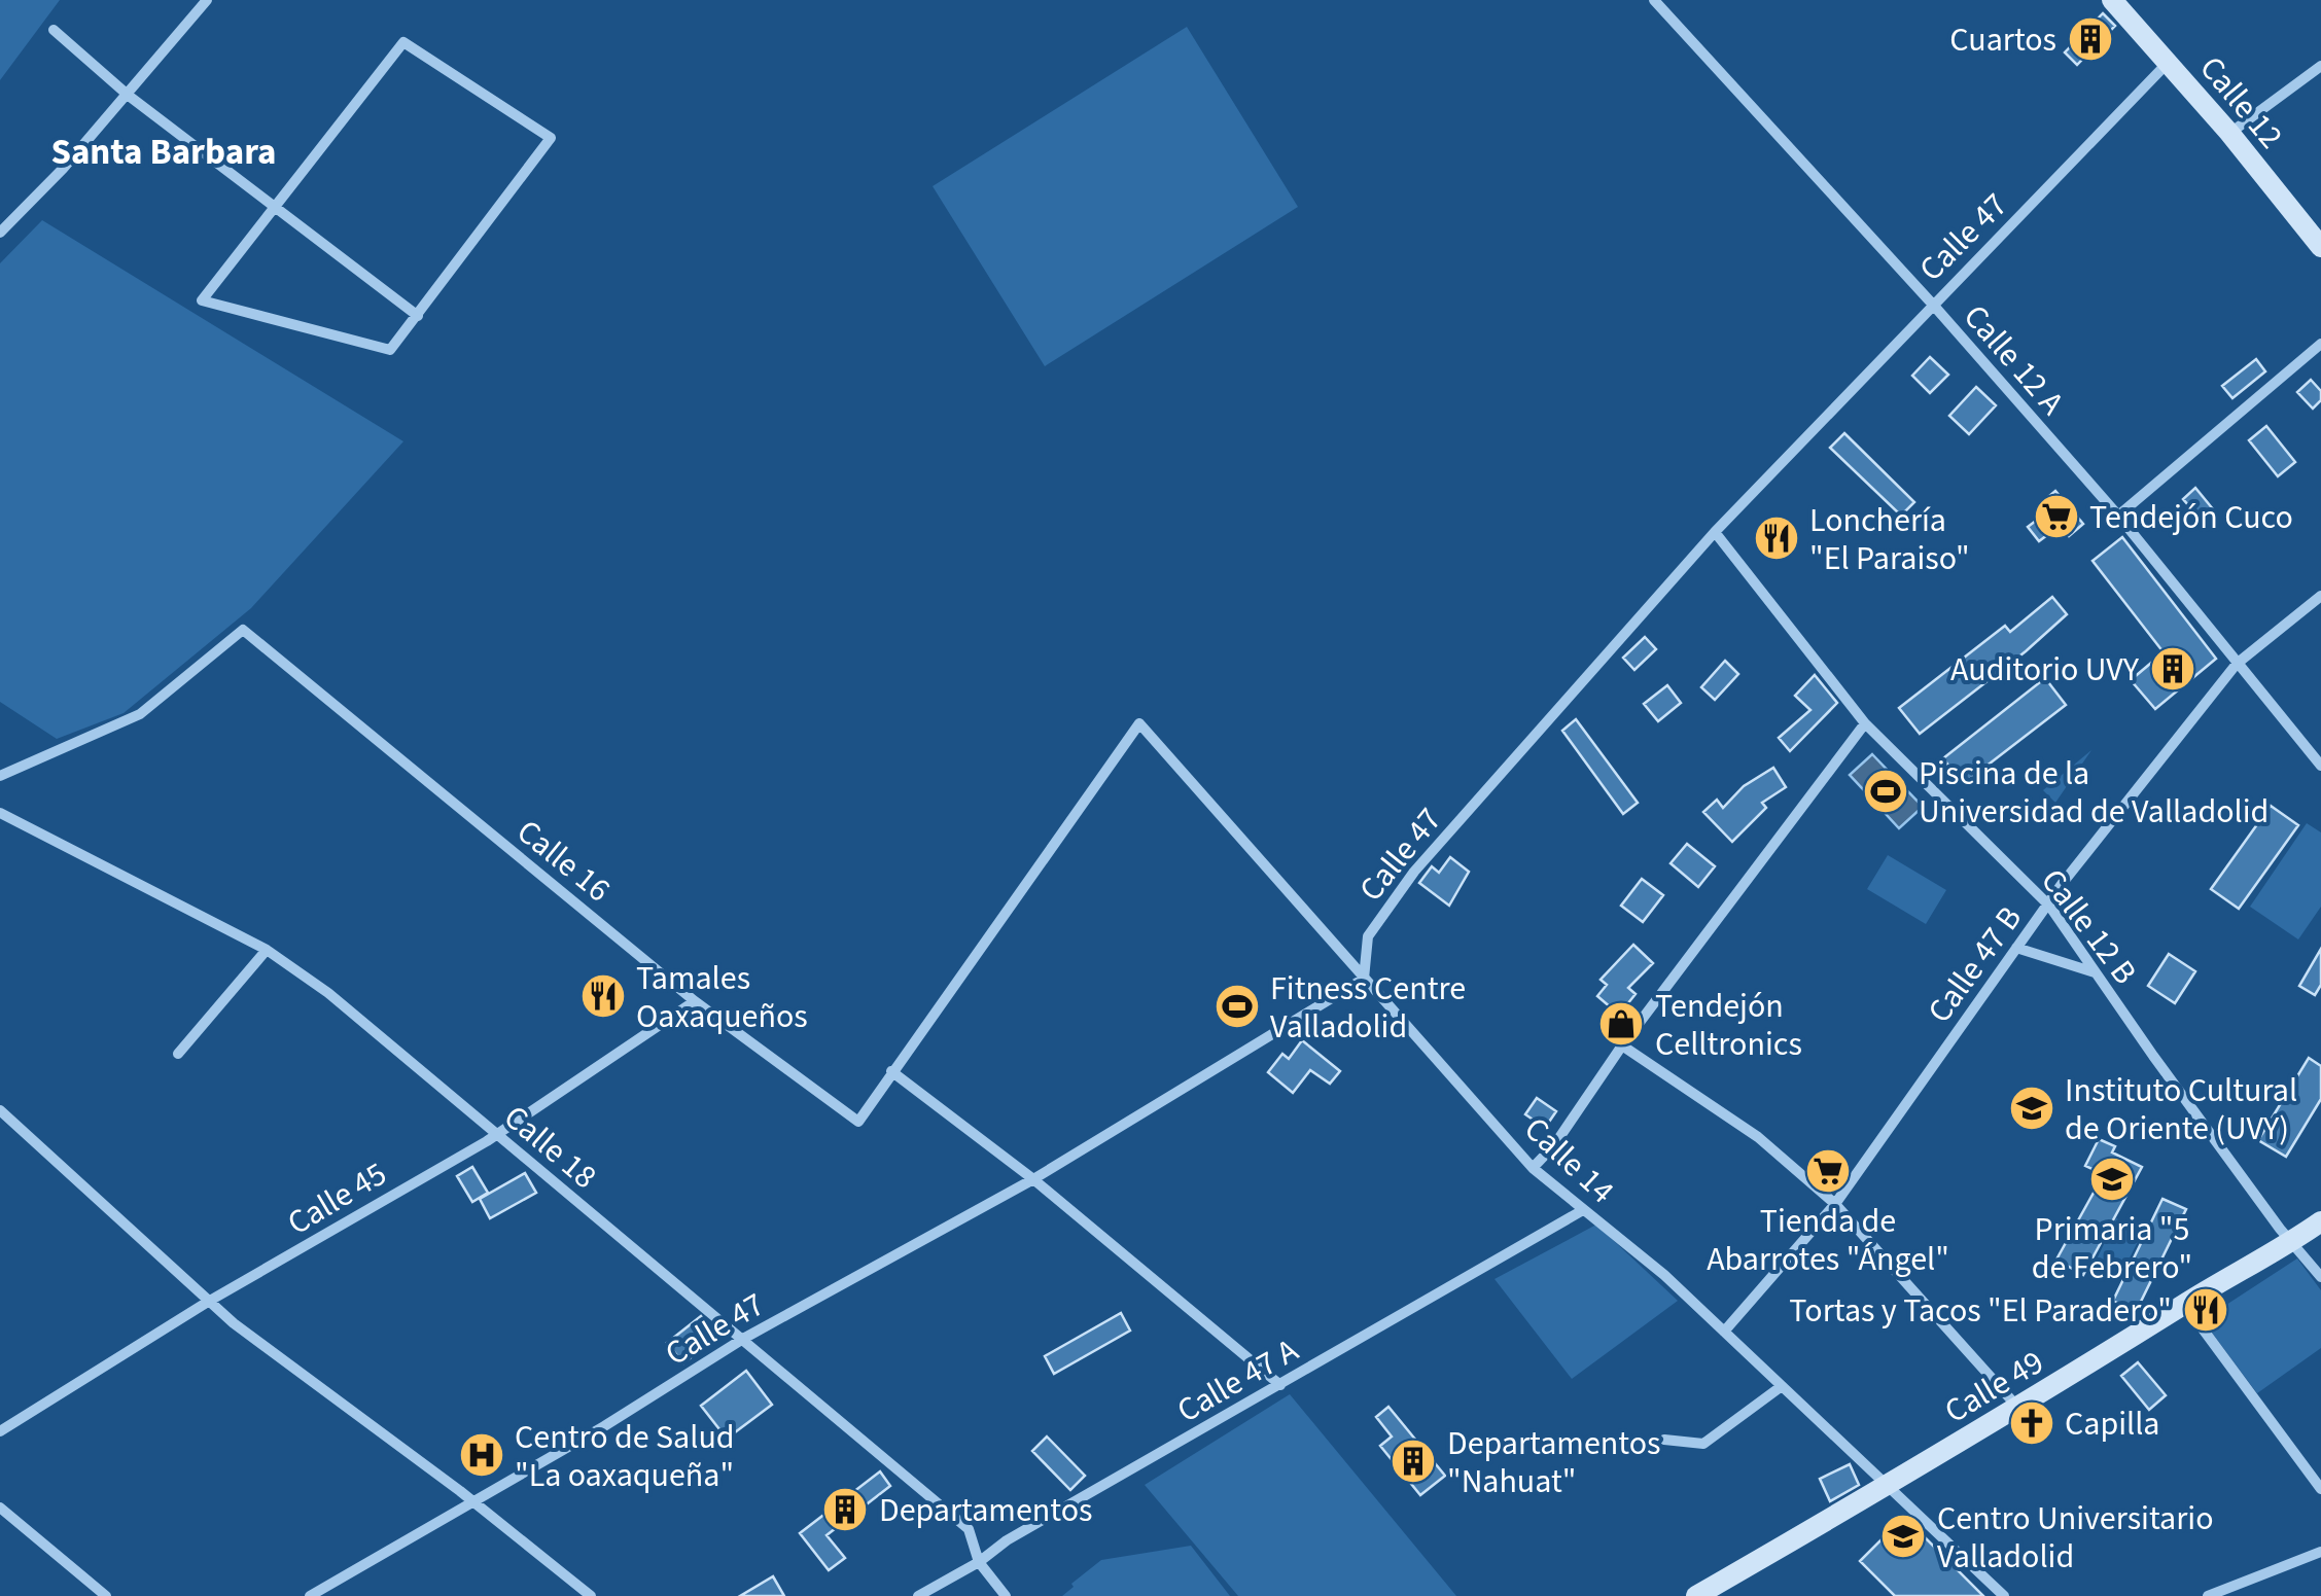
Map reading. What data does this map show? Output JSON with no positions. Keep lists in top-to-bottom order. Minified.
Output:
{"streets":{"street":["Calle 12","Calle 47","Calle 12 A","Calle 16","Calle 12 B","Calle 47 B","Calle 18","Calle 14","Calle 45","Calle 47 A","Calle 49"]},"crossings":[["Calle 12","Calle 47"],["Calle 47","Calle 12 A"],["Calle 47","Calle 12 B"],["Calle 47","Calle 18"],["Calle 47","Calle 14"],["Calle 12 A","Calle 47 B"],["Calle 16","Calle 14"],["Calle 16","Calle 45"],["Calle 12 B","Calle 47 B"],["Calle 12 B","Calle 49"],["Calle 47 B","Calle 14"],["Calle 18","Calle 45"],["Calle 18","Calle 47 A"],["Calle 14","Calle 47 A"],["Calle 14","Calle 49"]],"districts":["Santa Barbara"],"places":{"building":["Cuartos","Auditorio UVY","Departamentos \"Nahuat\"","Departamentos"],"supermarket":["Tendejón Cuco","Tienda de Abarrotes \"Ángel\""],"restaurant":["Lonchería \"El Paraiso\"","Tamales Oaxaqueños","Tortas y Tacos \"El Paradero\""],"sports":["Piscina de la Universidad de Valladolid","Fitness Centre Valladolid"],"shop":["Tendejón Celltronics"],"school or university":["Instituto Cultural de Oriente (UVY)","Primaria \"5 de Febrero\"","Centro Universitario Valladolid"],"church":["Capilla"],"hospital":["Centro de Salud \"La oaxaqueña\""]}}
